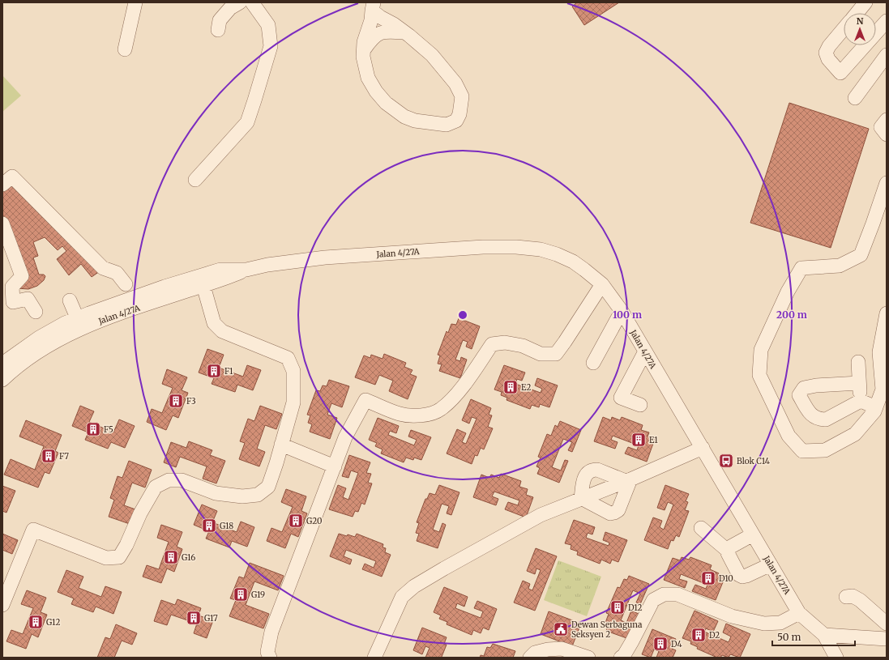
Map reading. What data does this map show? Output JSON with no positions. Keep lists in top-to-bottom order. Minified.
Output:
{"streets":{"street":["Jalan 4/27A"]},"places":{"building":["F1","E2","F3","F5","E1","F7","G20","G18","G16","D10","G19","D12","G17","G12","D2","D4"],"bus stop":["Blok C14"],"public building":["Dewan Serbaguna Seksyen 2"]},"scale_bar":"50 m","north":"top","rings":["100 m","200 m"]}
